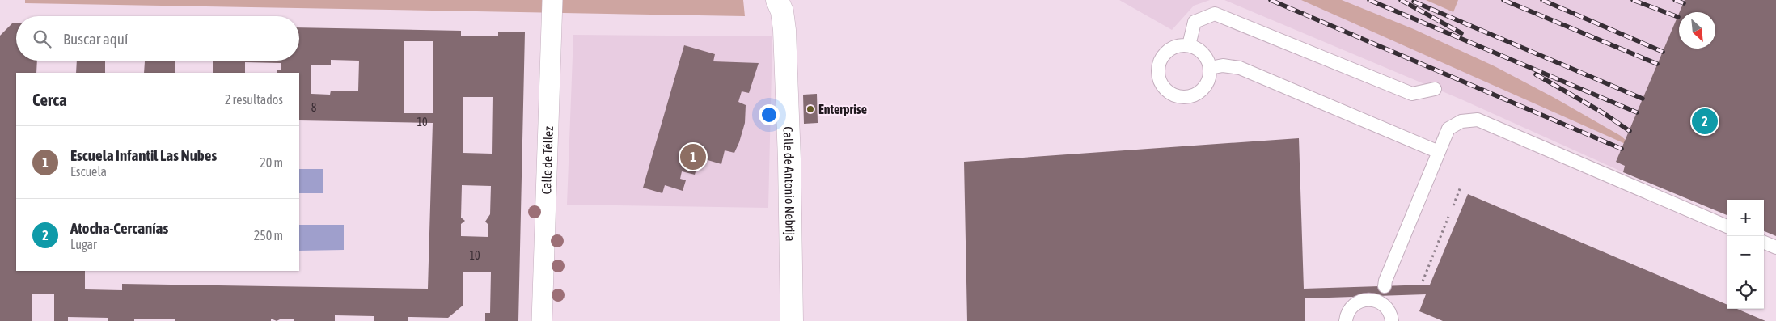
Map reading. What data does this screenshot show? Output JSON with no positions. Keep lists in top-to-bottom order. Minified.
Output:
{"streets":{"street":["Calle de Téllez","Calle de Antonio Nebrija"]},"places":["Enterprise"],"house_numbers":["8","10","10"],"north":"bottom right","page":{"search":"Buscar aquí","heading":["Cerca","2 resultados"],"pins":["2","1"],"list":[{"mark":"1","name":"Escuela Infantil Las Nubes","note":"Escuela","value":"20 m"},{"mark":"2","name":"Atocha-Cercanías","note":"Lugar","value":"250 m"}],"map_buttons":["+","−"]}}
